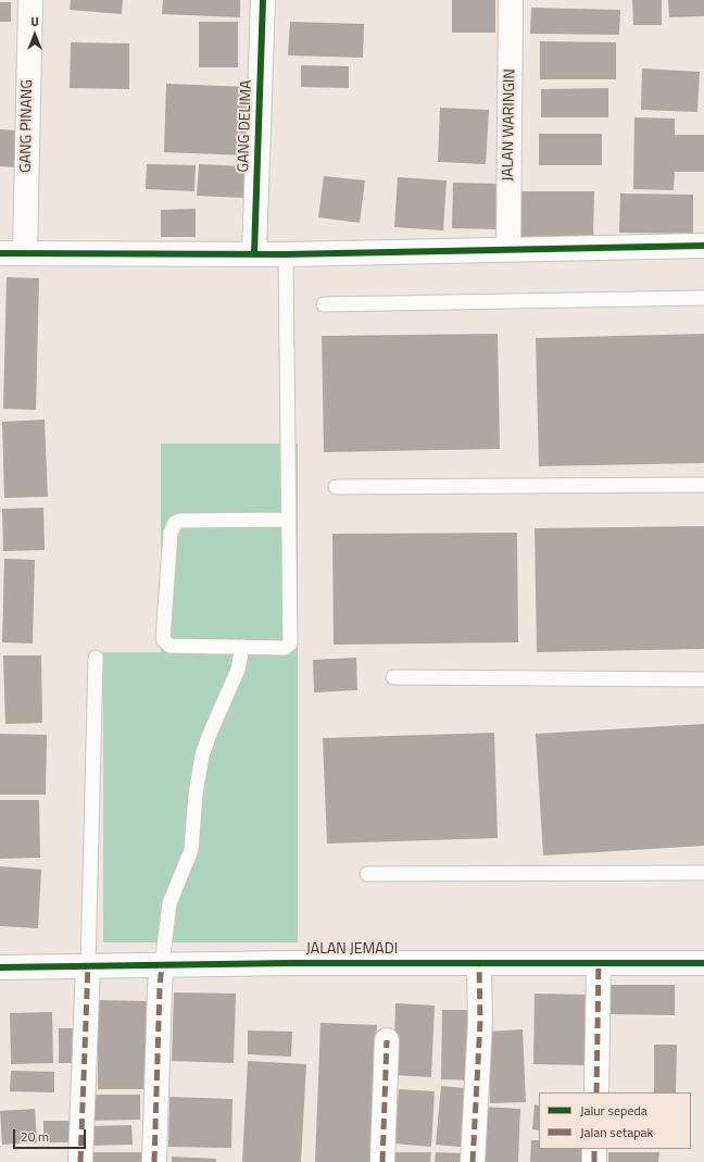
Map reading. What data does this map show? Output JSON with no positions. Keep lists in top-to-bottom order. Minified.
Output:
{"streets":{"street":["JALAN WARINGIN","GANG PINANG","GANG DELIMA","JALAN JEMADI"]},"legend":["Jalur sepeda","Jalan setapak"],"scale_bar":"20 m","north":"top"}
